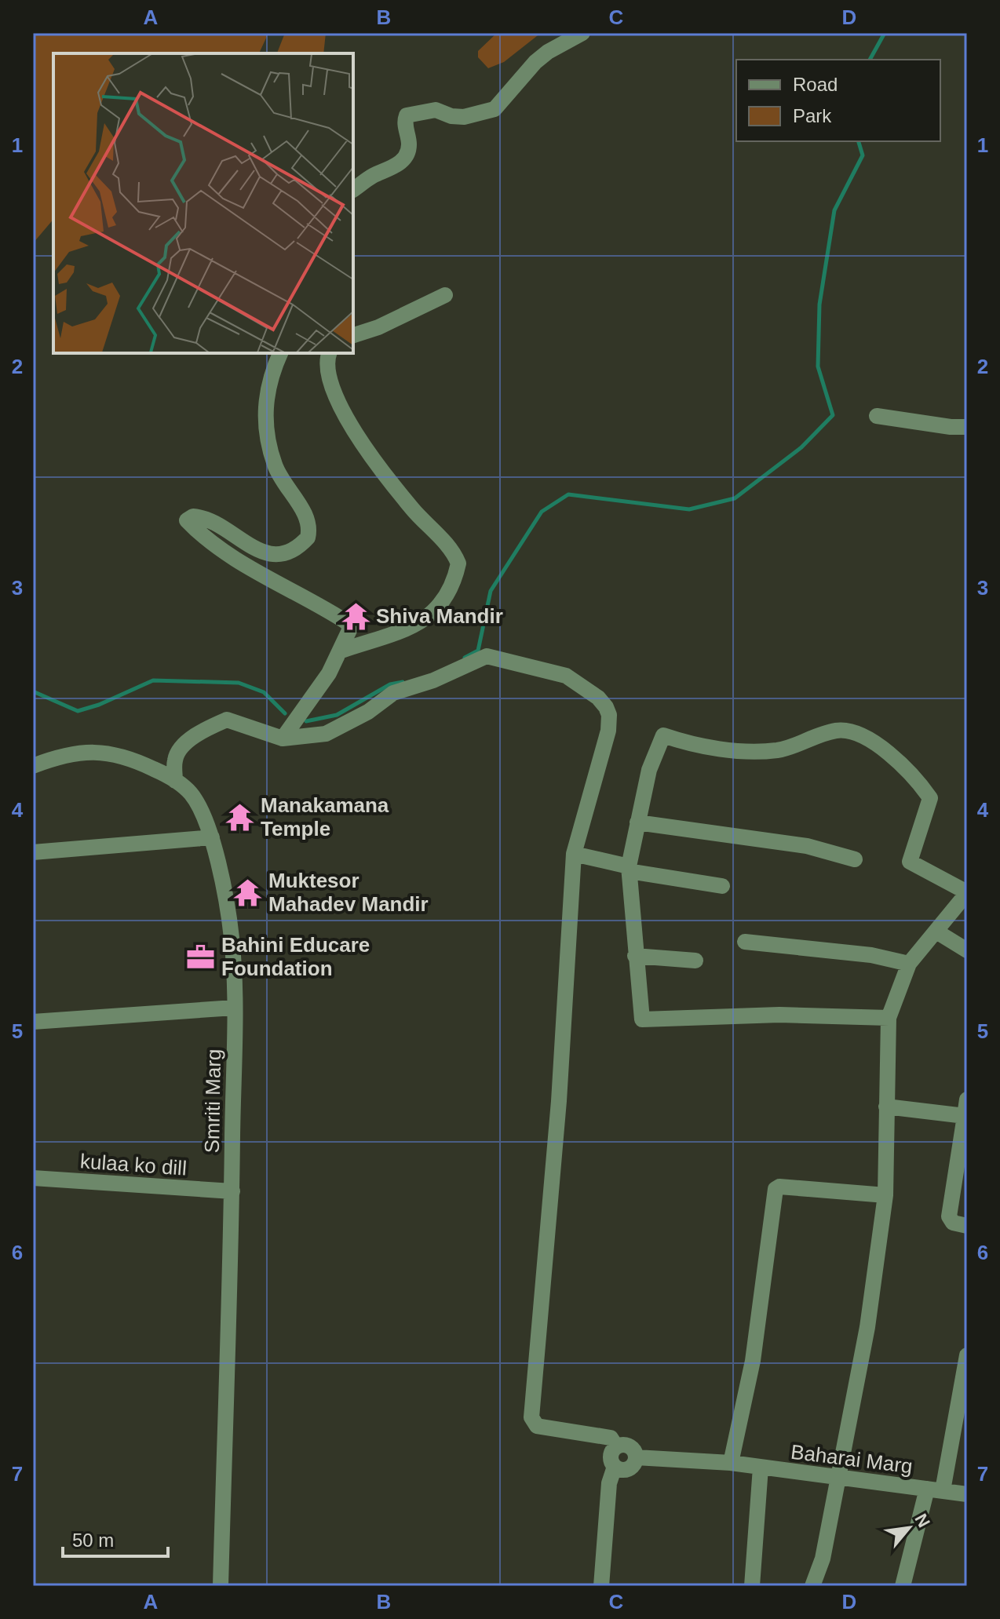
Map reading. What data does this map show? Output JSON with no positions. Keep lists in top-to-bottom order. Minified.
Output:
{"streets":{"street":["Smriti Marg","kulaa ko dill","Baharai Marg"]},"crossings":[["Smriti Marg","kulaa ko dill"]],"places":{"temple":["Shiva Mandir","Manakamana Temple","Muktesor Mahadev Mandir"],"office":["Bahini Educare Foundation"]},"legend":["Road","Park"],"scale_bar":"50 m","north":"top right","grid":{"columns":["A","B","C","D"],"rows":["1","2","3","4","5","6","7"]}}
